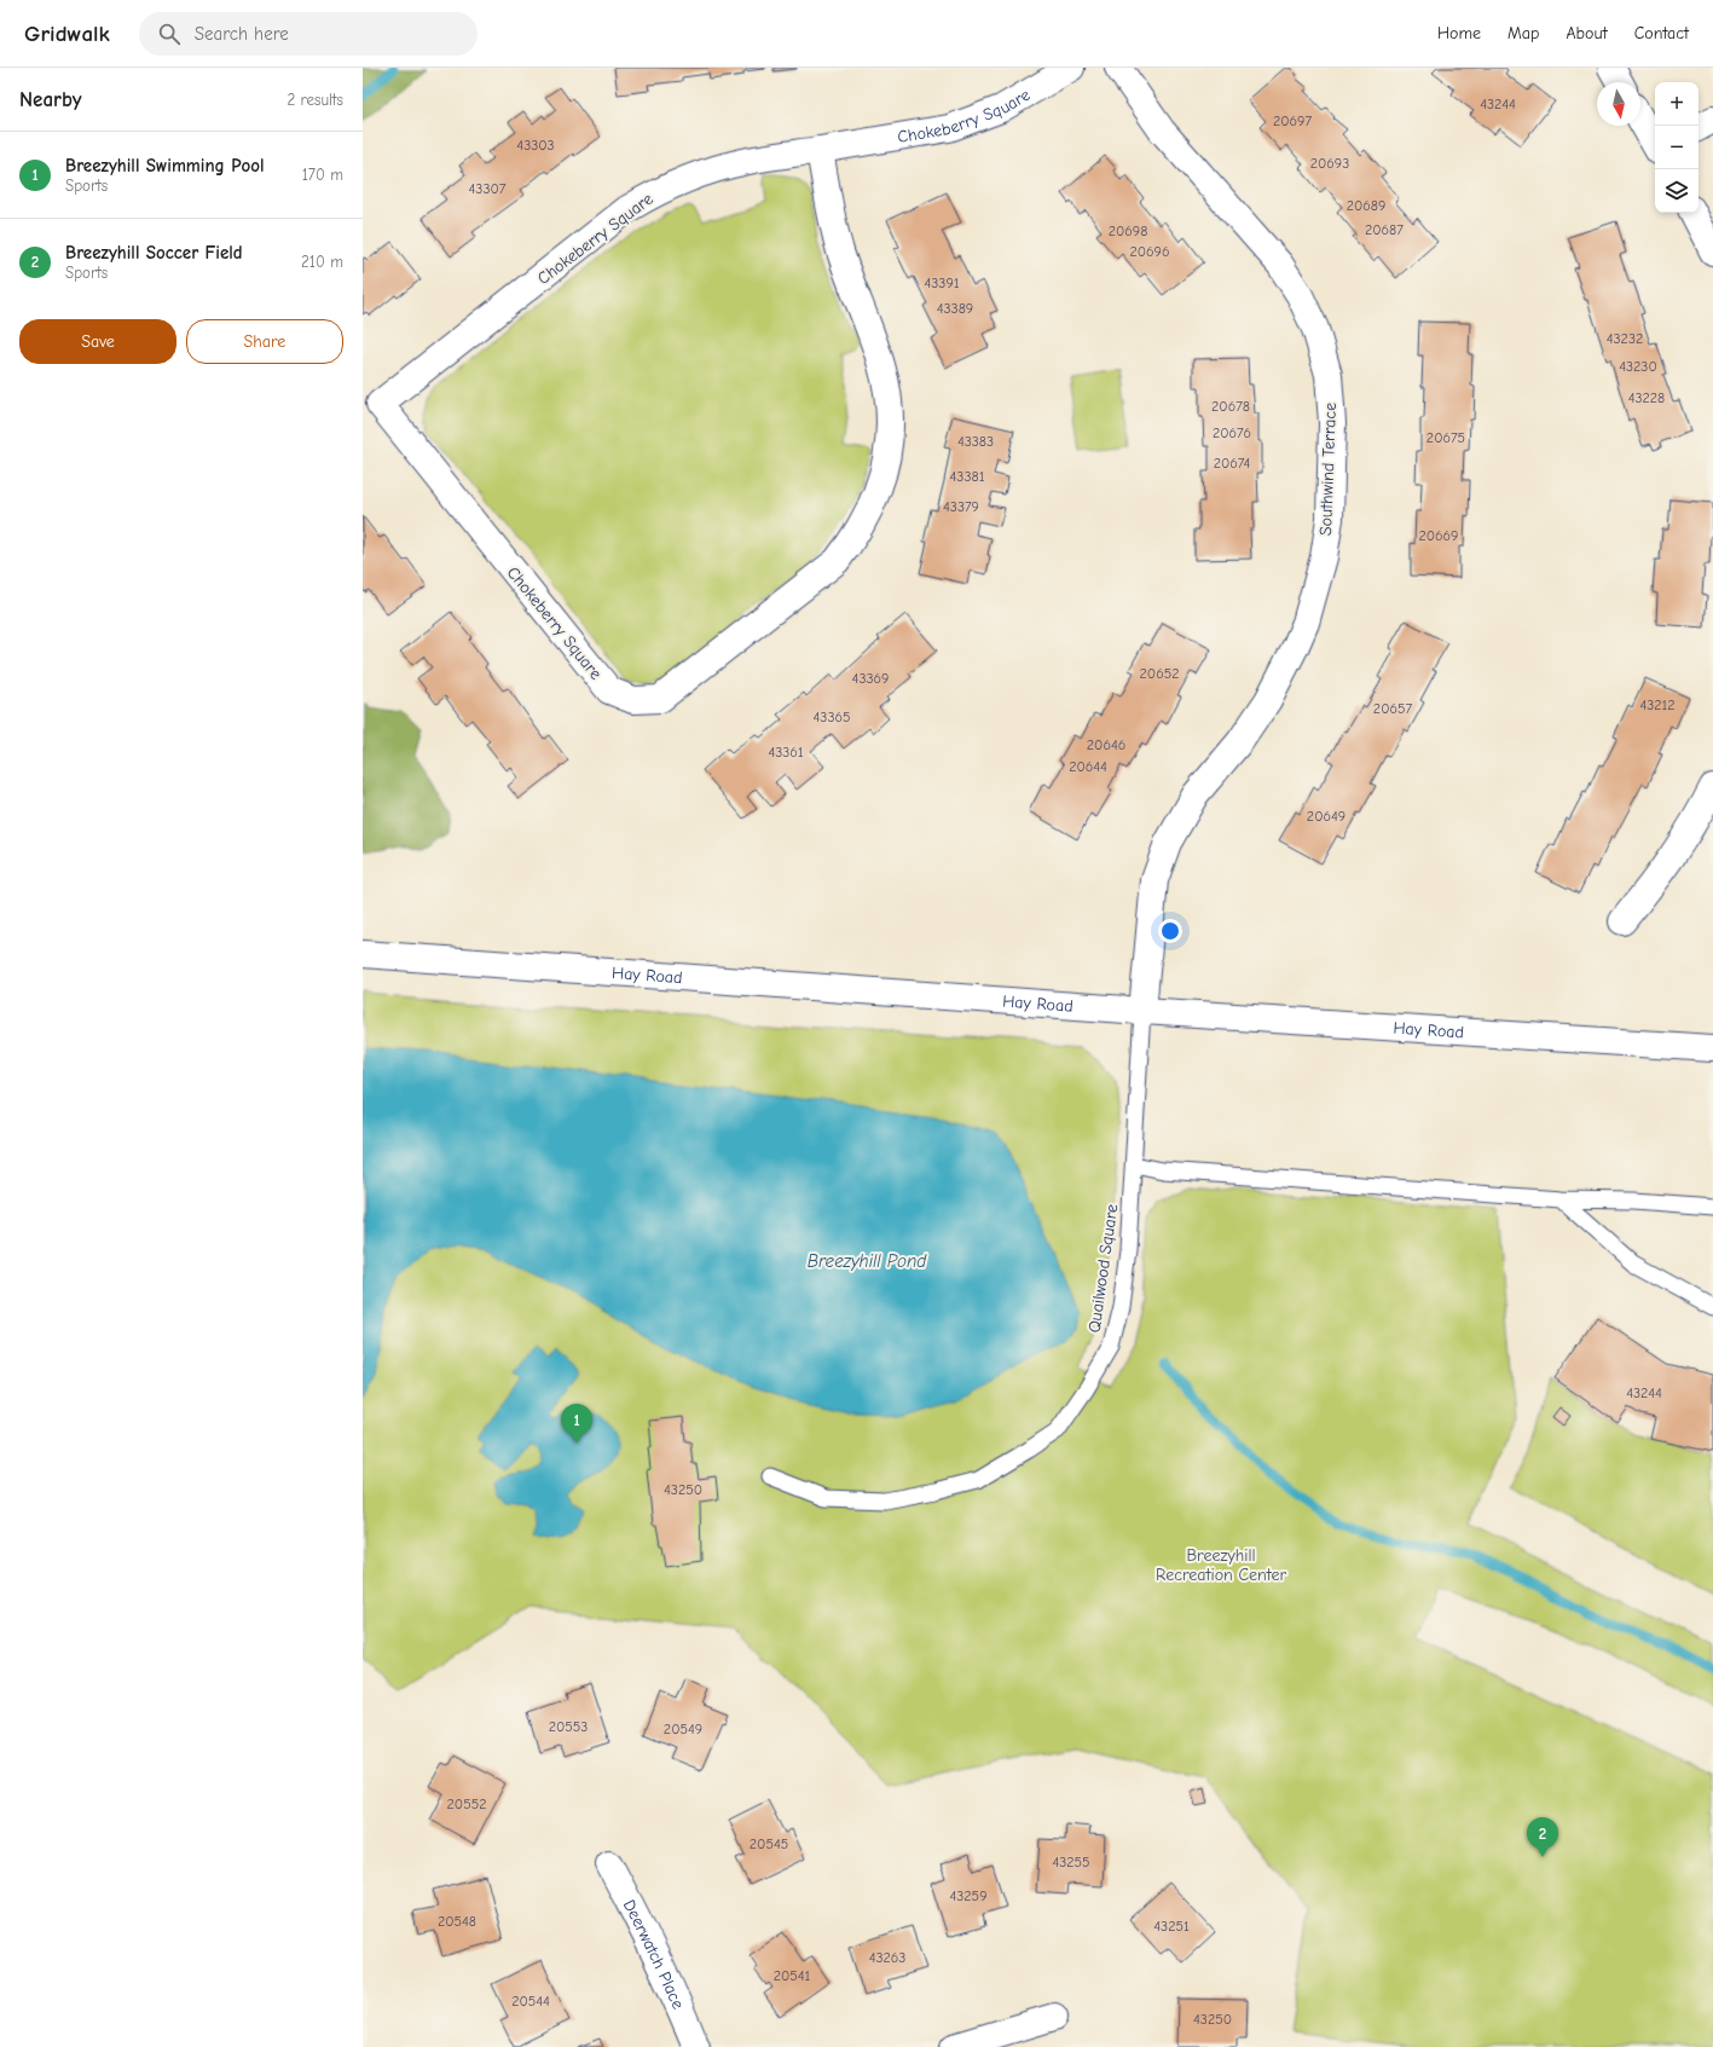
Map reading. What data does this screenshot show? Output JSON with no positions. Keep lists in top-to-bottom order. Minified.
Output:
{"streets":{"street":["Chokeberry Square","Southwind Terrace","Hay Road","Deerwatch Place"],"lane":["Quailwood Square"]},"crossings":[["Southwind Terrace","Hay Road"],["Southwind Terrace","Quailwood Square"],["Hay Road","Quailwood Square"]],"water":["Breezyhill Pond"],"parks":["Breezyhill Recreation Center"],"house_numbers":["43244","20697","43303","20693","43307","20689","20687","20698","20696","43391","43389","43232","43230","43228","20678","20676","20675","43383","20674","43381","43379","20669","20652","43369","43212","20657","43365","20646","43361","20644","20649","43244","43250","20553","20549","20552","20545","43255","43259","20548","43251","43263","20541","20544","43250"],"north":"bottom","page":{"header":"Gridwalk","search":"Search here","nav":["Home","Map","About","Contact"],"heading":["Nearby","2 results"],"map_buttons":["+","−"],"list":[{"mark":"1","name":"Breezyhill Swimming Pool","note":"Sports","value":"170 m"},{"mark":"2","name":"Breezyhill Soccer Field","note":"Sports","value":"210 m"}],"buttons":["Save","Share"],"pins":["1","2"]}}
